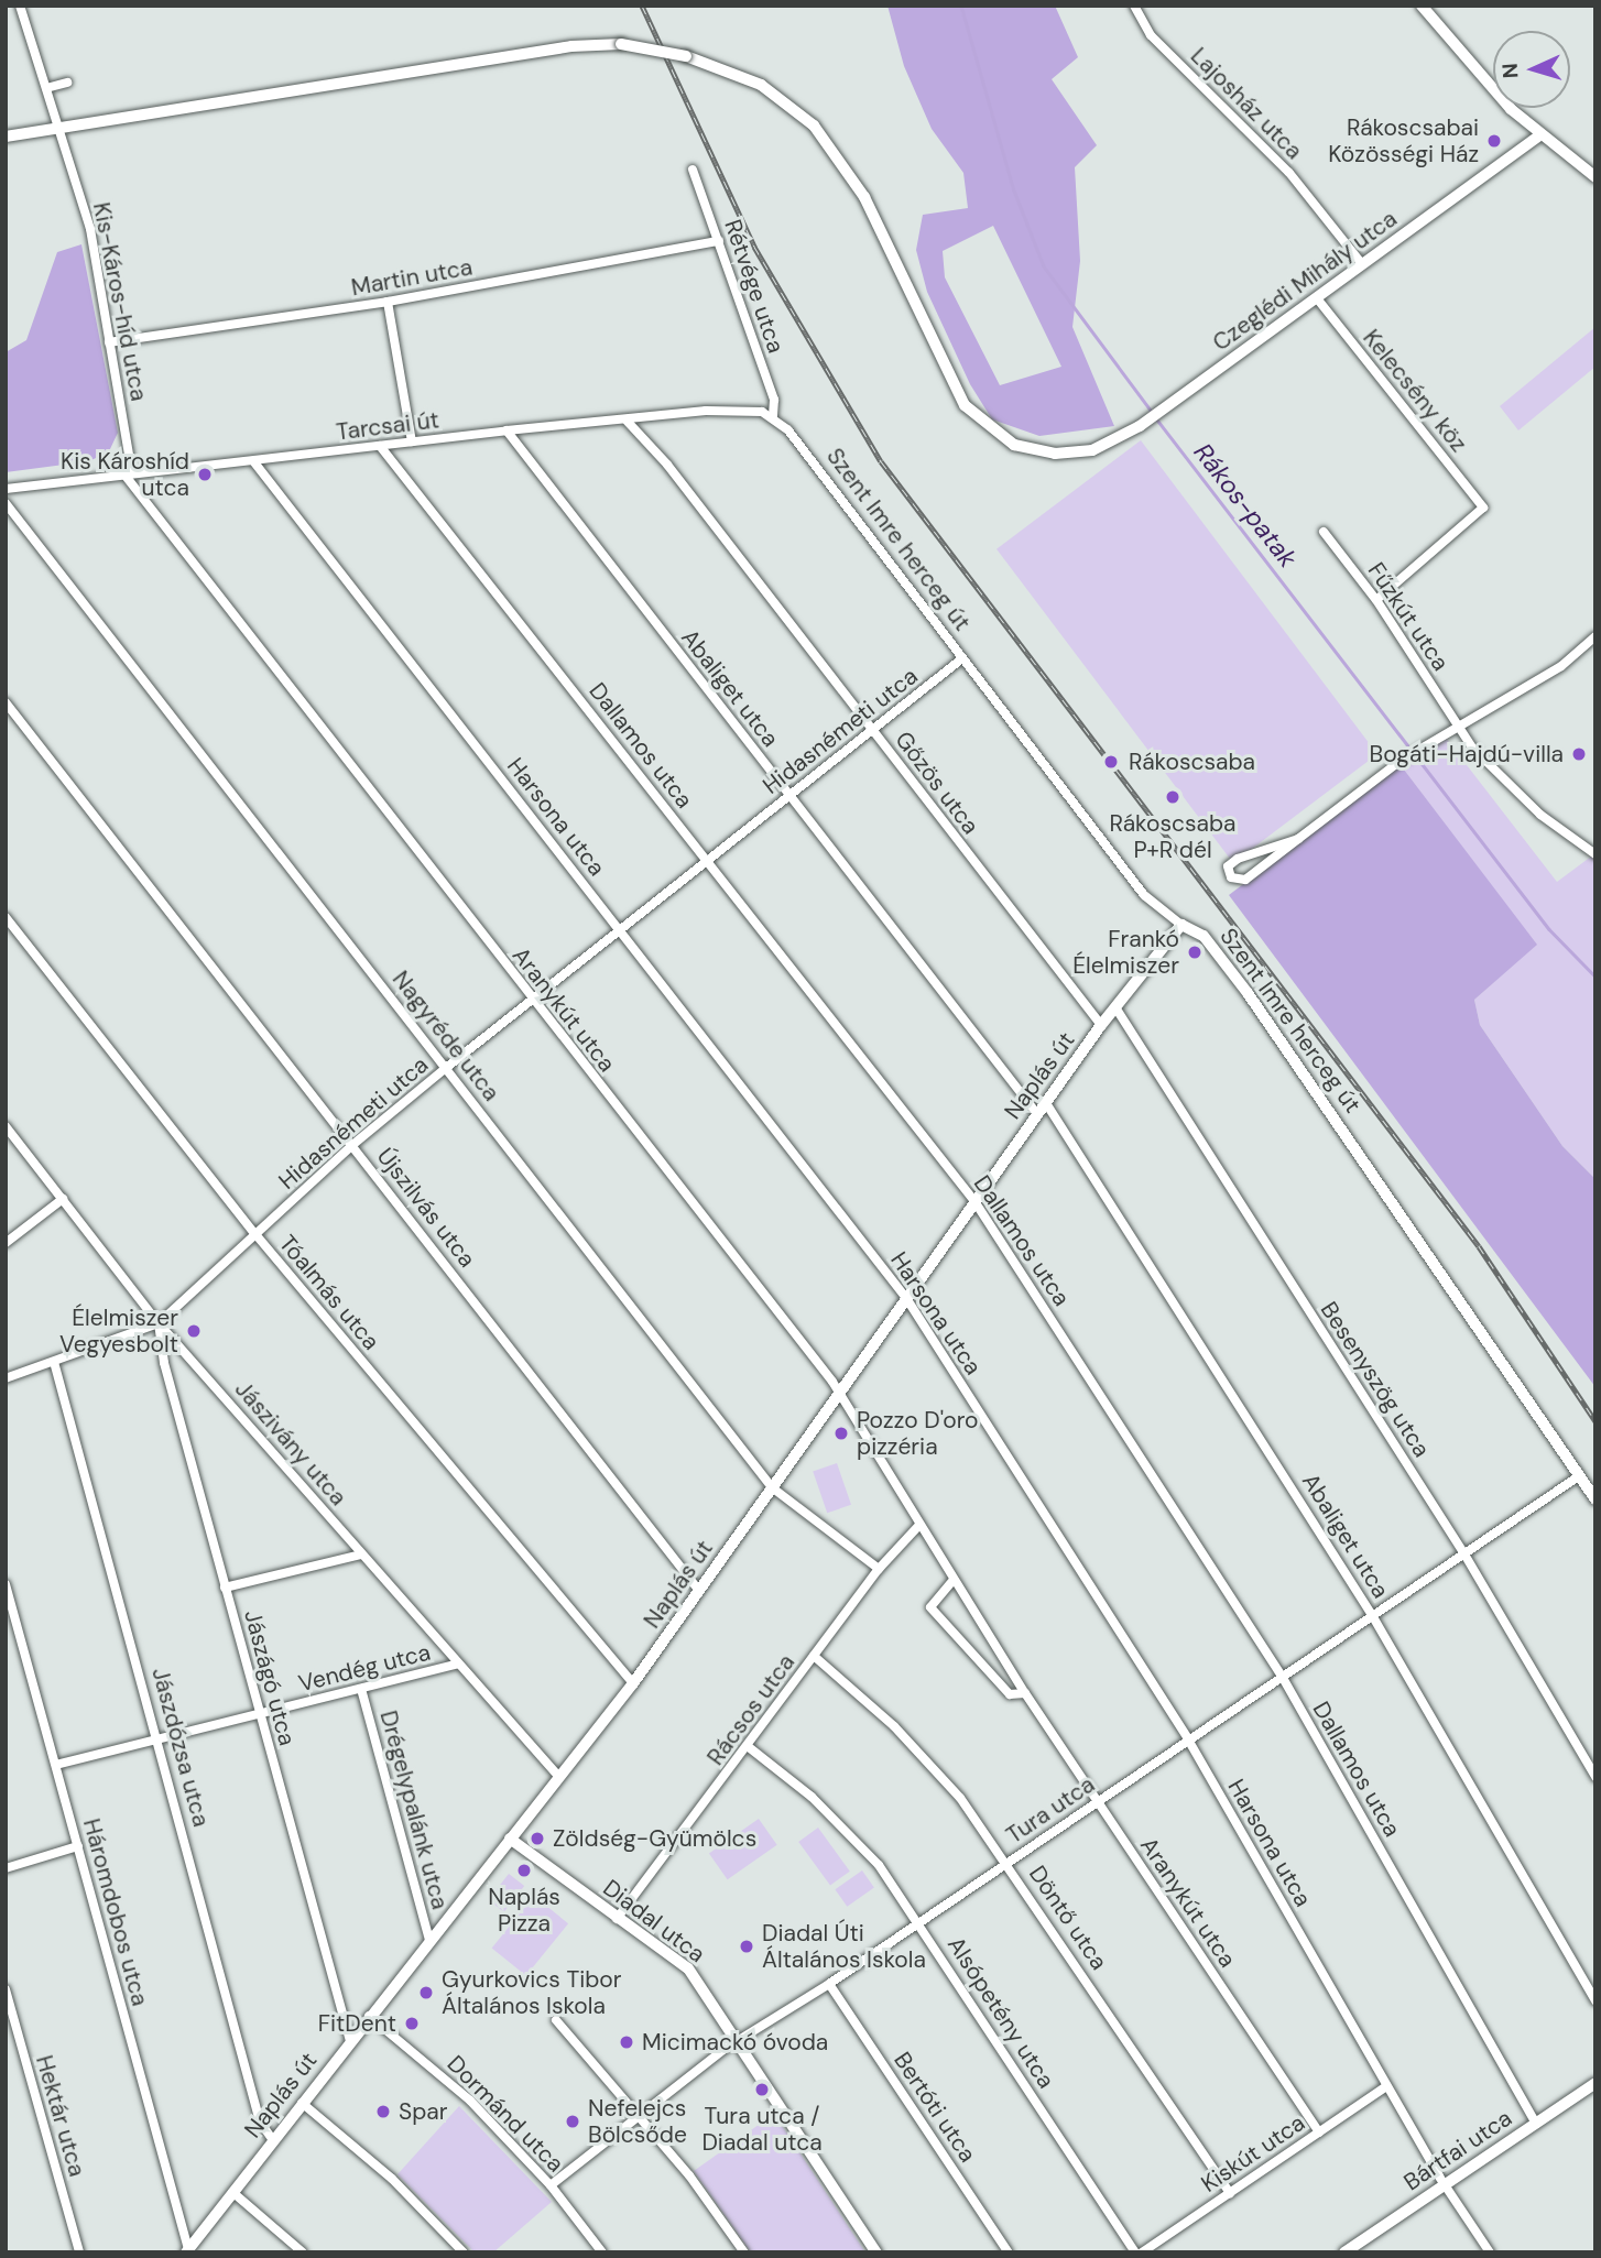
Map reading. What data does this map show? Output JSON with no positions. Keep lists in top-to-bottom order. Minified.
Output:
{"streets":{"street":["Lajosház utca","Martin utca","Czeglédi Mihály utca","Rétvége utca","Kis-Káros-híd utca","Kelecsény köz","Tarcsai út","Szent Imre herceg út","Fűzkút utca","Abaliget utca","Hidasnémeti utca","Dallamos utca","Gőzös utca","Harsona utca","Aranykút utca","Nagyréde utca","Naplás út","Újszilvás utca","Tóalmás utca","Besenyszög utca","Jászivány utca","Vendég utca","Jászágó utca","Rácsos utca","Jászdózsa utca","Drégelypalánk utca","Tura utca","Háromdobos utca","Döntő utca","Diadal utca","Alsópetény utca","Bertóti utca","Dormánd utca","Hektár utca","Bártfai utca","Kiskút utca"]},"crossings":[["Lajosház utca","Czeglédi Mihály utca"],["Martin utca","Rétvége utca"],["Martin utca","Kis-Káros-híd utca"],["Czeglédi Mihály utca","Kis-Káros-híd utca"],["Czeglédi Mihály utca","Kelecsény köz"],["Rétvége utca","Tarcsai út"],["Rétvége utca","Szent Imre herceg út"],["Kis-Káros-híd utca","Tarcsai út"],["Kis-Káros-híd utca","Aranykút utca"],["Kelecsény köz","Fűzkút utca"],["Tarcsai út","Szent Imre herceg út"],["Tarcsai út","Abaliget utca"],["Tarcsai út","Dallamos utca"],["Tarcsai út","Gőzös utca"],["Tarcsai út","Harsona utca"],["Tarcsai út","Aranykút utca"],["Szent Imre herceg út","Hidasnémeti utca"],["Szent Imre herceg út","Naplás út"],["Szent Imre herceg út","Tura utca"],["Abaliget utca","Hidasnémeti utca"],["Abaliget utca","Naplás út"],["Abaliget utca","Tura utca"],["Hidasnémeti utca","Dallamos utca"],["Hidasnémeti utca","Gőzös utca"],["Hidasnémeti utca","Harsona utca"],["Hidasnémeti utca","Aranykút utca"],["Hidasnémeti utca","Nagyréde utca"],["Hidasnémeti utca","Újszilvás utca"],["Hidasnémeti utca","Tóalmás utca"],["Hidasnémeti utca","Jászivány utca"],["Hidasnémeti utca","Jászágó utca"],["Hidasnémeti utca","Jászdózsa utca"],["Dallamos utca","Naplás út"],["Dallamos utca","Tura utca"],["Dallamos utca","Bártfai utca"],["Gőzös utca","Naplás út"],["Harsona utca","Naplás út"],["Harsona utca","Tura utca"],["Harsona utca","Bártfai utca"],["Harsona utca","Kiskút utca"],["Aranykút utca","Naplás út"],["Aranykút utca","Rácsos utca"],["Aranykút utca","Tura utca"],["Aranykút utca","Kiskút utca"],["Nagyréde utca","Naplás út"],["Nagyréde utca","Rácsos utca"],["Naplás út","Újszilvás utca"],["Naplás út","Tóalmás utca"],["Naplás út","Besenyszög utca"],["Naplás út","Jászivány utca"],["Naplás út","Jászágó utca"],["Naplás út","Jászdózsa utca"],["Naplás út","Drégelypalánk utca"],["Naplás út","Háromdobos utca"],["Naplás út","Diadal utca"],["Naplás út","Dormánd utca"],["Besenyszög utca","Tura utca"],["Jászivány utca","Vendég utca"],["Jászivány utca","Jászágó utca"],["Vendég utca","Jászágó utca"],["Vendég utca","Jászdózsa utca"],["Vendég utca","Drégelypalánk utca"],["Vendég utca","Háromdobos utca"],["Rácsos utca","Döntő utca"],["Rácsos utca","Diadal utca"],["Rácsos utca","Alsópetény utca"],["Tura utca","Döntő utca"],["Tura utca","Diadal utca"],["Tura utca","Alsópetény utca"],["Tura utca","Bertóti utca"],["Tura utca","Dormánd utca"],["Döntő utca","Kiskút utca"]],"water":["Rákos-patak"],"places":["Rákoscsabai Közösségi Ház","Kis Károshíd utca","Bogáti-Hajdú-villa","Rákoscsaba","Rákoscsaba P+R dél","Frankó Élelmiszer","Élelmiszer Vegyesbolt","Pozzo D'oro pizzéria","Zöldség-Gyümölcs","Naplás Pizza","Diadal Úti Általános Iskola","Gyurkovics Tibor Általános Iskola","FitDent","Micimackó óvoda","Tura utca / Diadal utca","Spar","Nefelejcs Bölcsőde"],"north":"left"}
